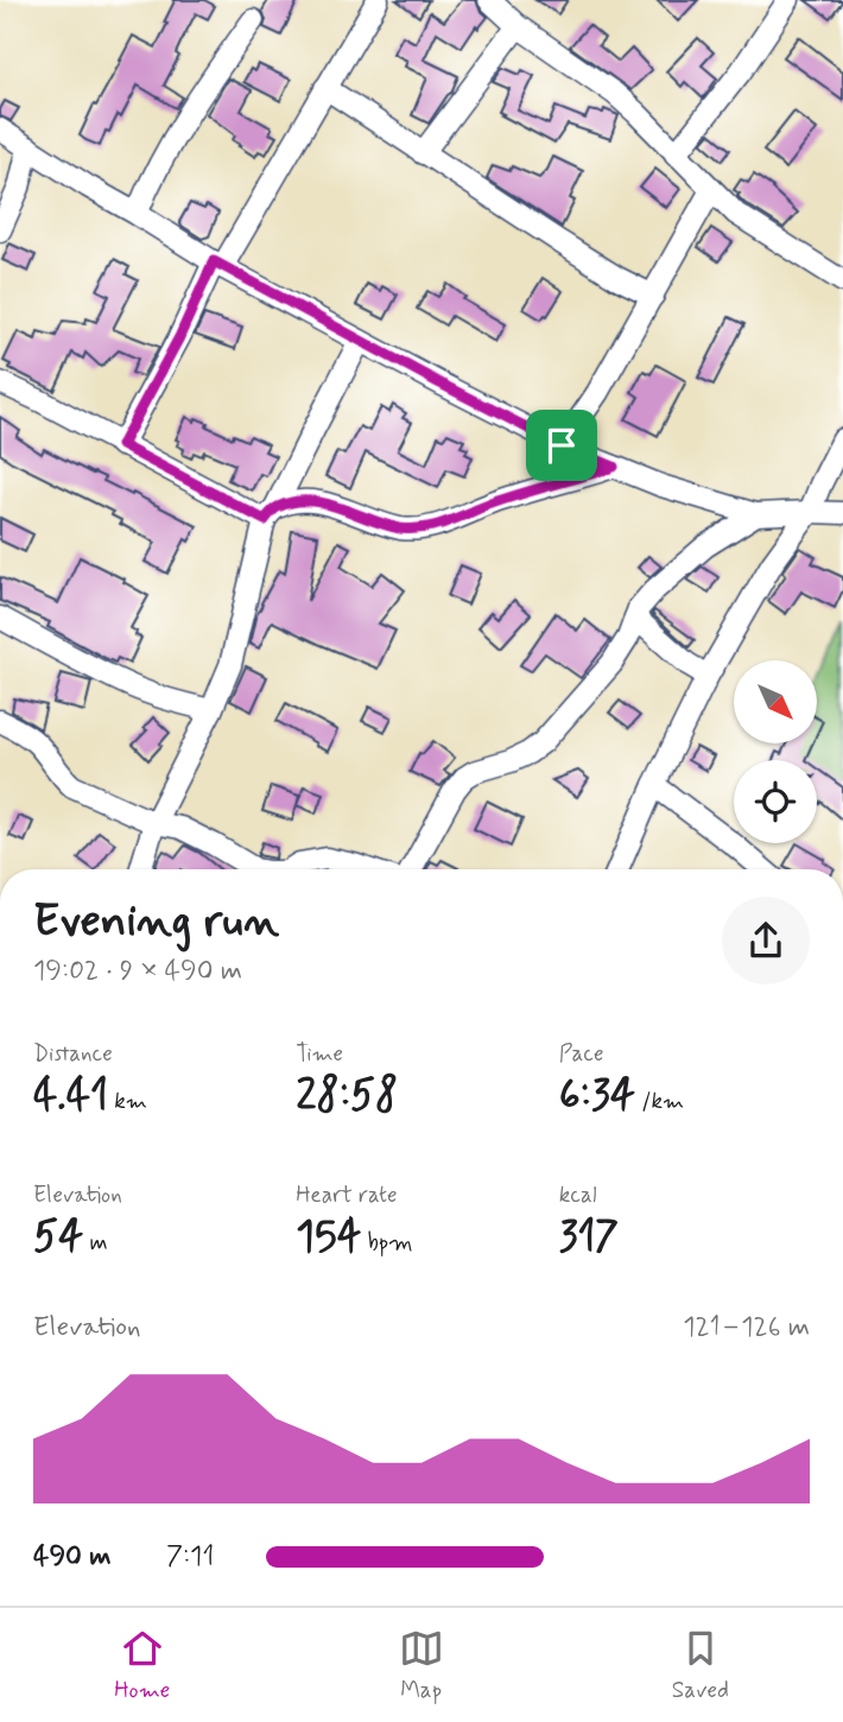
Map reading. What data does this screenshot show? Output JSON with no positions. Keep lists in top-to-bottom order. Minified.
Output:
{"north":"bottom right","page":{"heading":["Evening run","19:02 · 9 × 490 m"],"stats":[["Distance","4.41 km"],["Time","28:58"],["Pace","6:34 /km"],["Elevation","54 m"],["Heart rate","154 bpm"],["kcal","317"]],"chart":["Elevation","121–126 m"],"list":[{"name":"490 m","note":"7:11"}],"tabs":["Home","Map","Saved"]}}
